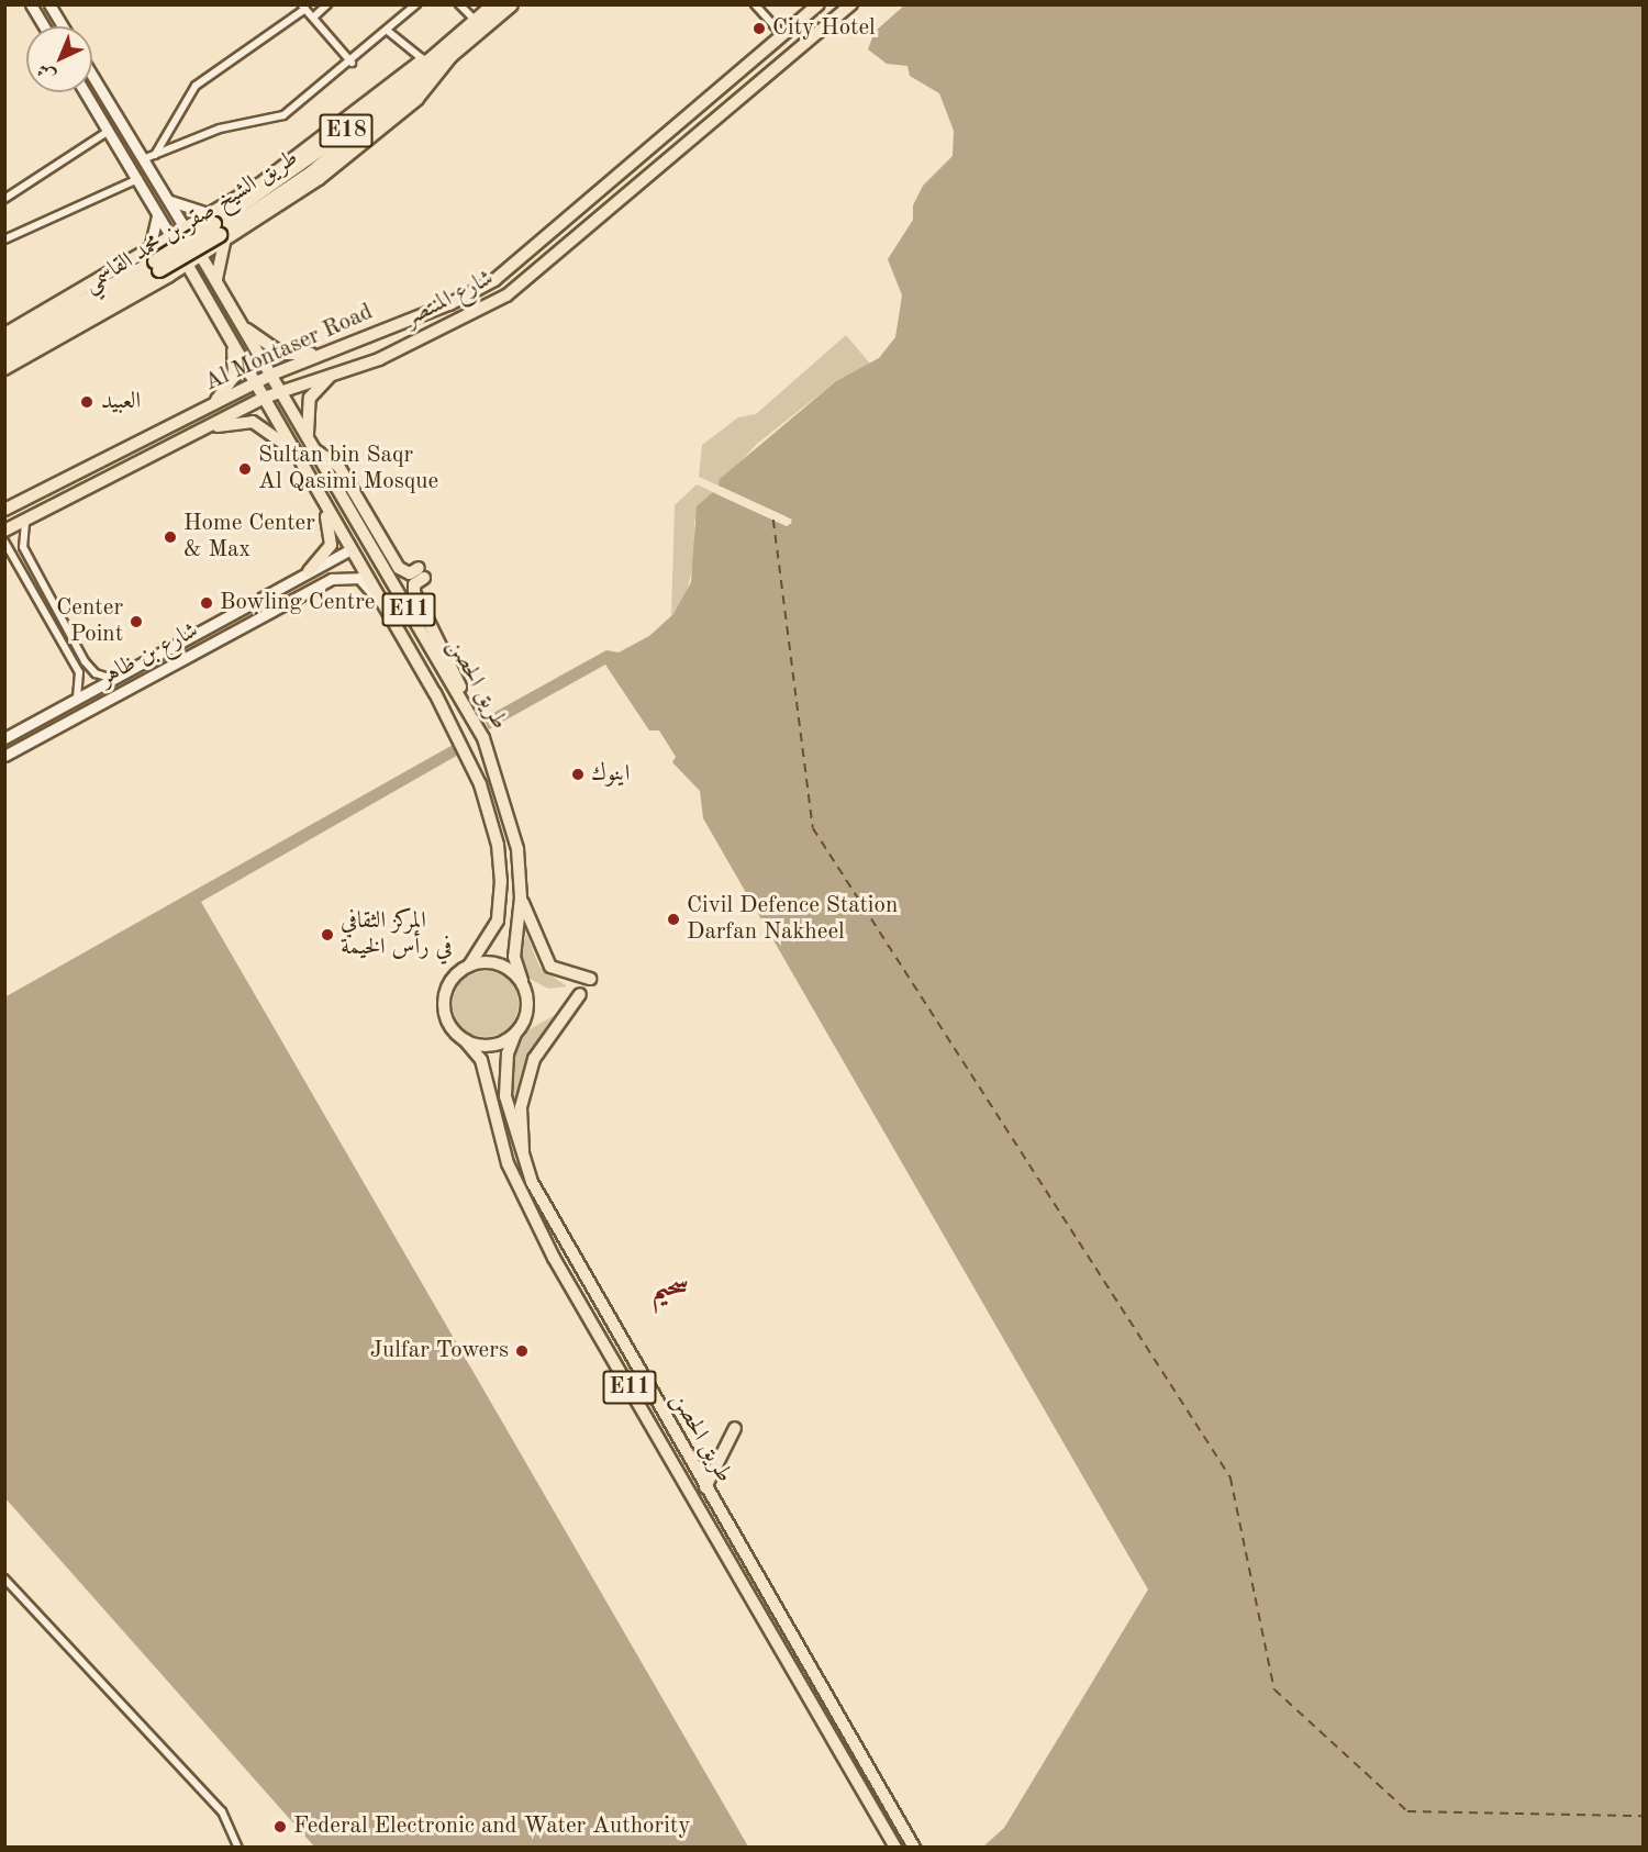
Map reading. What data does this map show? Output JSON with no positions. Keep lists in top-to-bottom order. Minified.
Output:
{"streets":{"highway":["E18","طريق الشيخ صقر بن محمد القاسمي"],"main road":["شارع المنتصر","Al Montaser Road","E11","طريق الحصن"],"street":["شارع بن ظاهر"]},"crossings":[["شارع المنتصر","طريق الحصن"],["Al Montaser Road","طريق الحصن"],["شارع بن ظاهر","طريق الحصن"]],"districts":["سحيم"],"places":["City Hotel","العبيد","Sultan bin Saqr Al Qasimi Mosque","Home Center & Max","Bowling Centre","Center Point","اينوك","Civil Defence Station Darfan Nakheel","المركز الثقافي في رأس الخيمة","Julfar Towers","Federal Electronic and Water Authority"],"north":"bottom left"}
